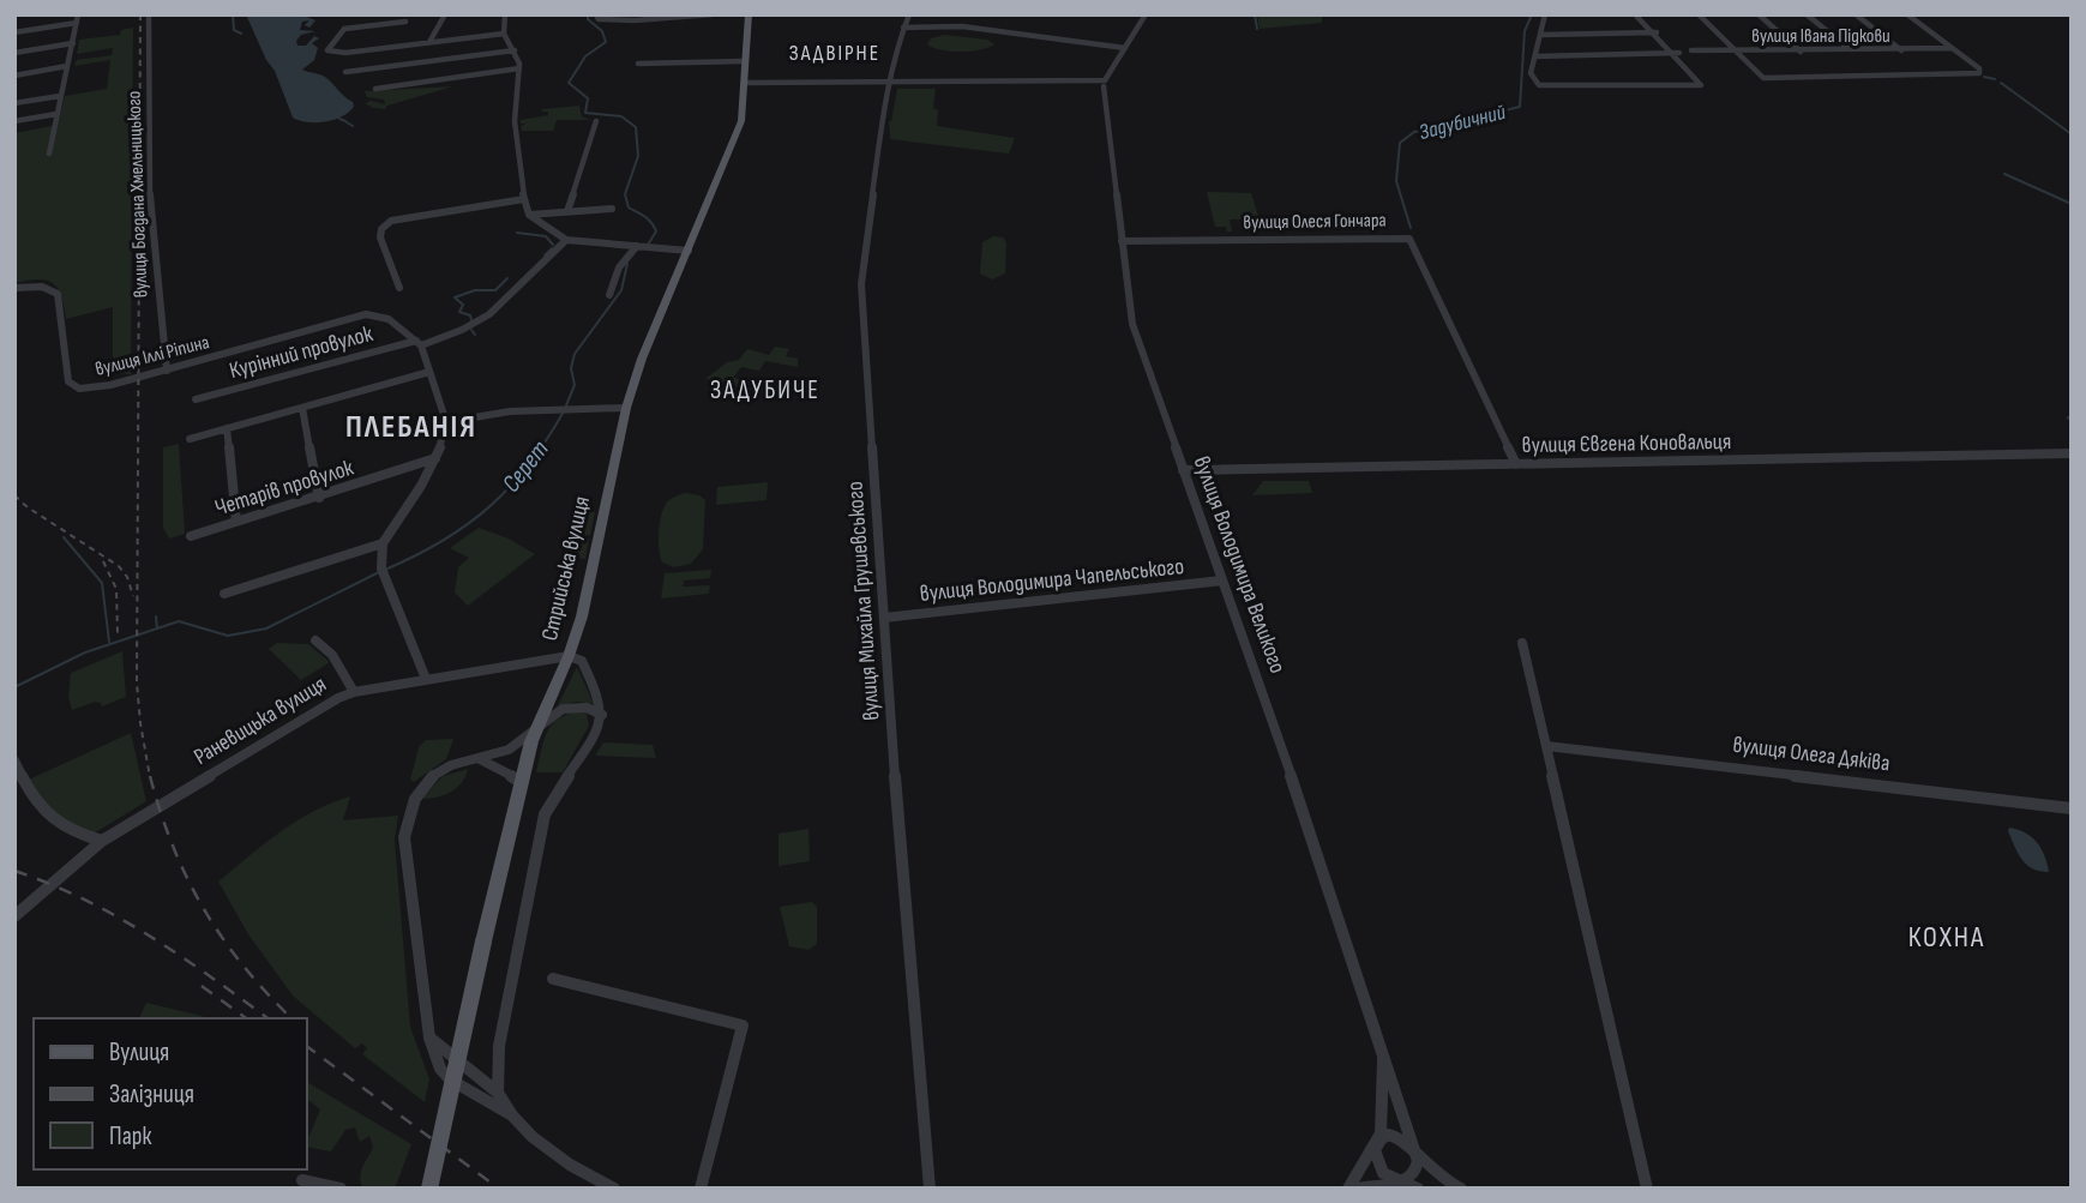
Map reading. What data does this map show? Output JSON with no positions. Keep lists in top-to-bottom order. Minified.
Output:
{"streets":{"main road":["Стрийська вулиця"],"street":["вулиця Івана Підкови","вулиця Богдана Хмельницького","вулиця Олеся Гончара","Курінний провулок","вулиця Іллі Ріпина","вулиця Євгена Коновальця","Четарів провулок","вулиця Володимира Великого","вулиця Володимира Чапельського","вулиця Михайла Грушевського","Раневицька вулиця","вулиця Олега Дяківа"]},"crossings":[["вулиця Богдана Хмельницького","вулиця Іллі Ріпина"],["вулиця Олеся Гончара","вулиця Євгена Коновальця"],["вулиця Олеся Гончара","вулиця Володимира Великого"],["Курінний провулок","вулиця Іллі Ріпина"],["вулиця Євгена Коновальця","вулиця Володимира Великого"],["вулиця Володимира Великого","вулиця Володимира Чапельського"],["Стрийська вулиця","Раневицька вулиця"],["вулиця Володимира Чапельського","вулиця Михайла Грушевського"]],"districts":["ЗАДВІРНЕ","ЗАДУБИЧЕ","ПЛЕБАНІЯ","КОХНА"],"water":["Задубичний","Серет"],"legend":["Вулиця","Залізниця","Парк"]}
